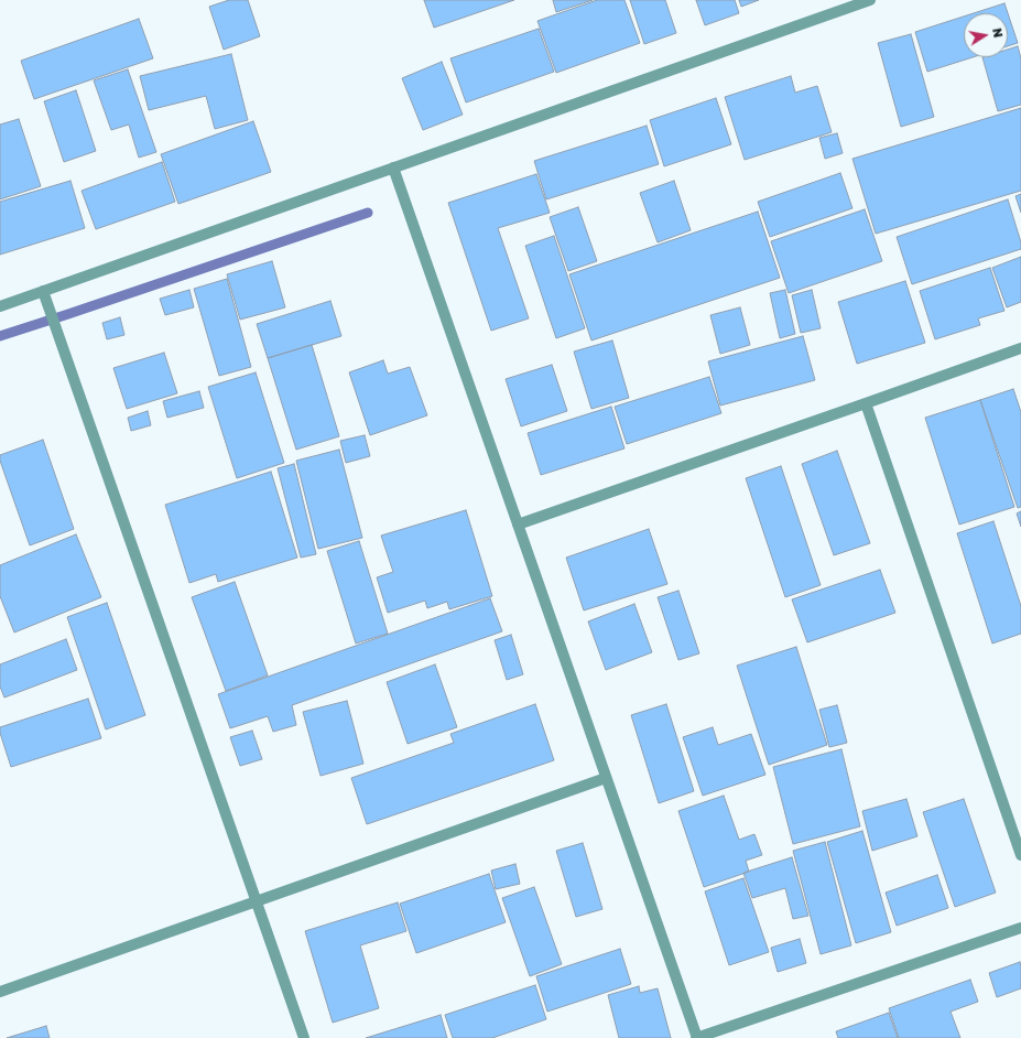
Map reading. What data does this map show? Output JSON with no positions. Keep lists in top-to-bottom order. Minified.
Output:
{"north":"right"}
